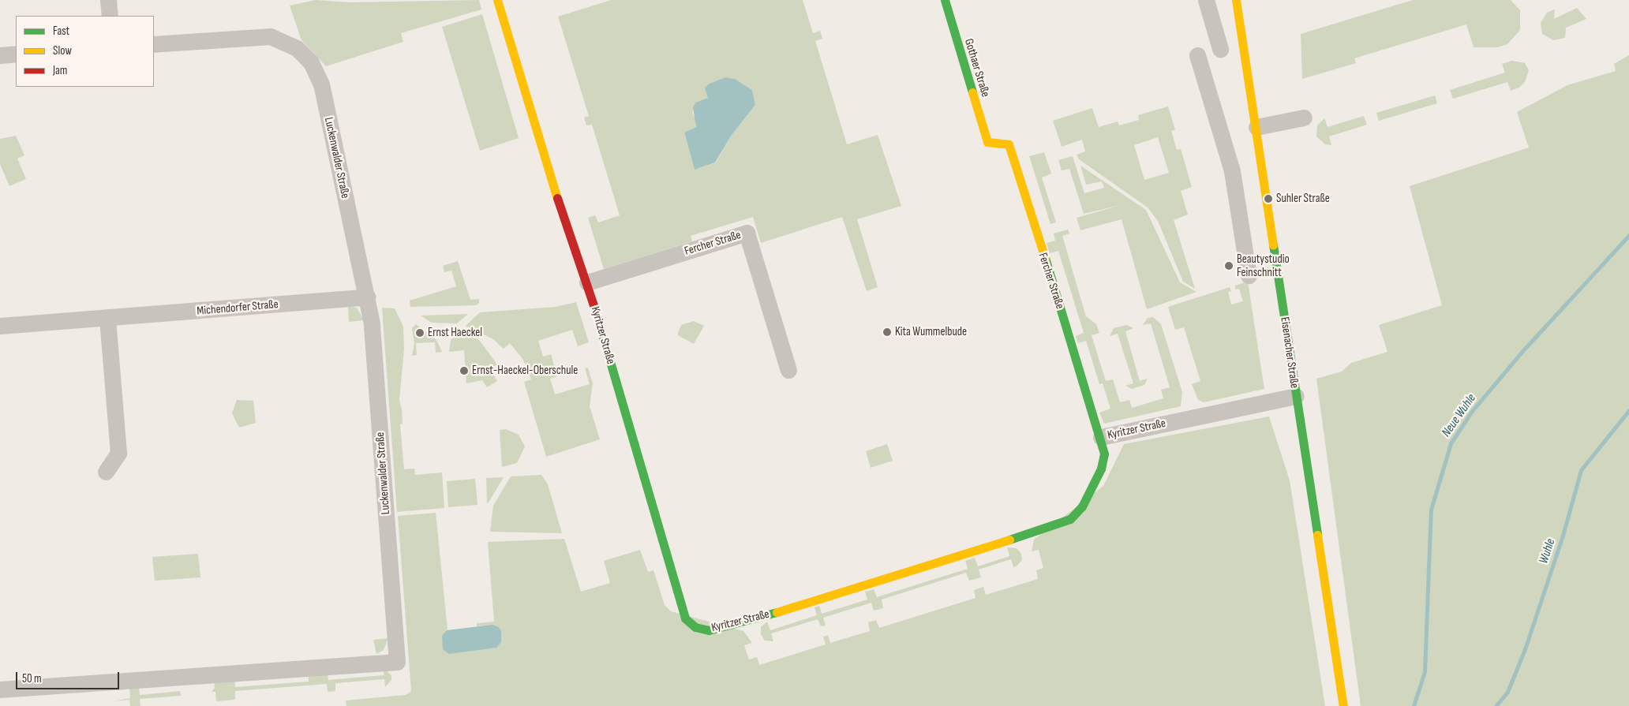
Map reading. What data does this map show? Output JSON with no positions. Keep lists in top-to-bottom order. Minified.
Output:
{"streets":{"street":["Gothaer Straße","Luckenwalder Straße","Fercher Straße","Michendorfer Straße","Kyritzer Straße","Eisenacher Straße"]},"crossings":[["Gothaer Straße","Fercher Straße"],["Luckenwalder Straße","Michendorfer Straße"],["Fercher Straße","Kyritzer Straße"],["Kyritzer Straße","Eisenacher Straße"]],"water":["Neue Wuhle","Wuhle"],"places":["Suhler Straße","Beautystudio Feinschnitt","Kita Wummelbude","Ernst Haeckel","Ernst-Haeckel-Oberschule"],"legend":["Fast","Slow","Jam"],"scale_bar":"50 m"}
